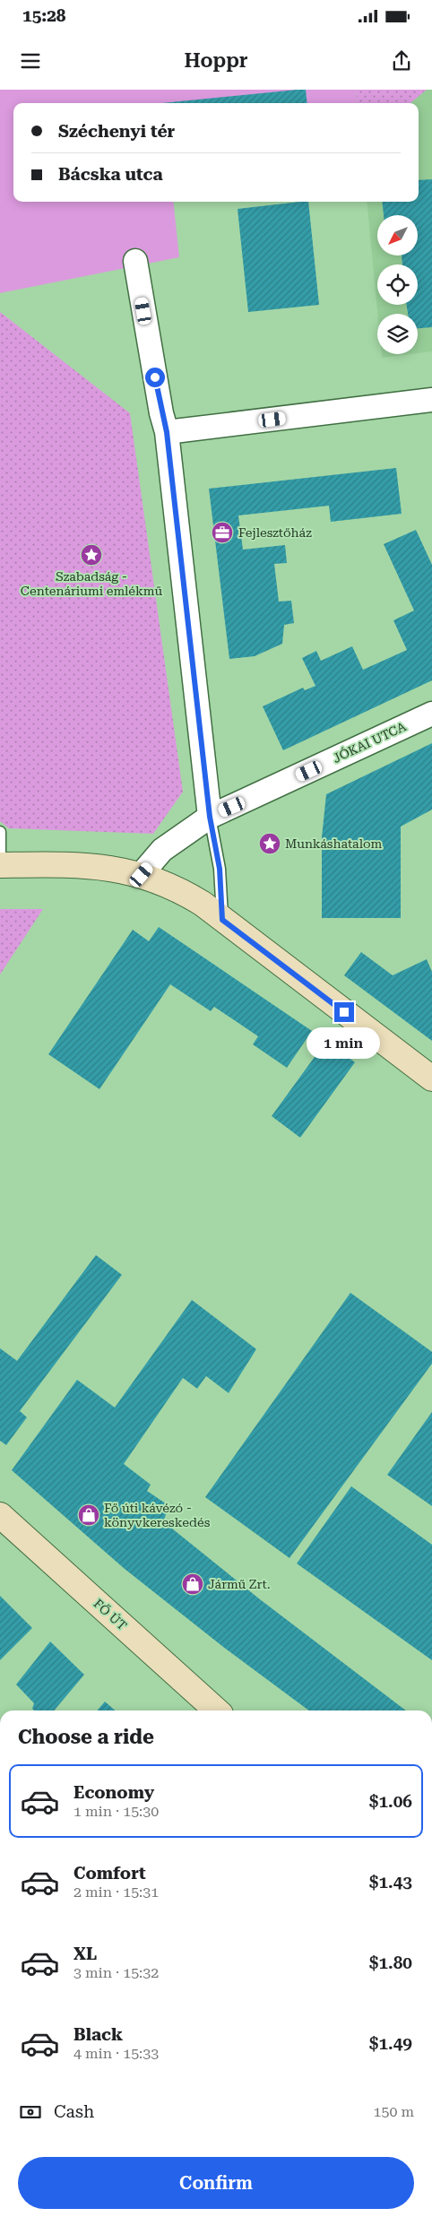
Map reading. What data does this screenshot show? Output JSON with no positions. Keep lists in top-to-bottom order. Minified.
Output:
{"streets":{"street":["JÓKAI UTCA","FŐ ÚT"]},"places":{"office":["Fejlesztőház"],"place":["Szabadság - Centenáriumi emlékmű","Munkáshatalom"],"shop":["Fő úti kávézó - könyvkereskedés","Jármű Zrt."]},"north":"bottom left","page":{"status":"15:28","header":"Hoppr","banner":["Széchenyi tér","Bácska utca"],"bubble":"1 min","heading":"Choose a ride","list":[{"name":"Economy","note":"1 min · 15:30","value":"$1.06"},{"name":"Comfort","note":"2 min · 15:31","value":"$1.43"},{"name":"XL","note":"3 min · 15:32","value":"$1.80"},{"name":"Black","note":"4 min · 15:33","value":"$1.49"}],"pay":["Cash","150 m"],"buttons":"Confirm"}}
